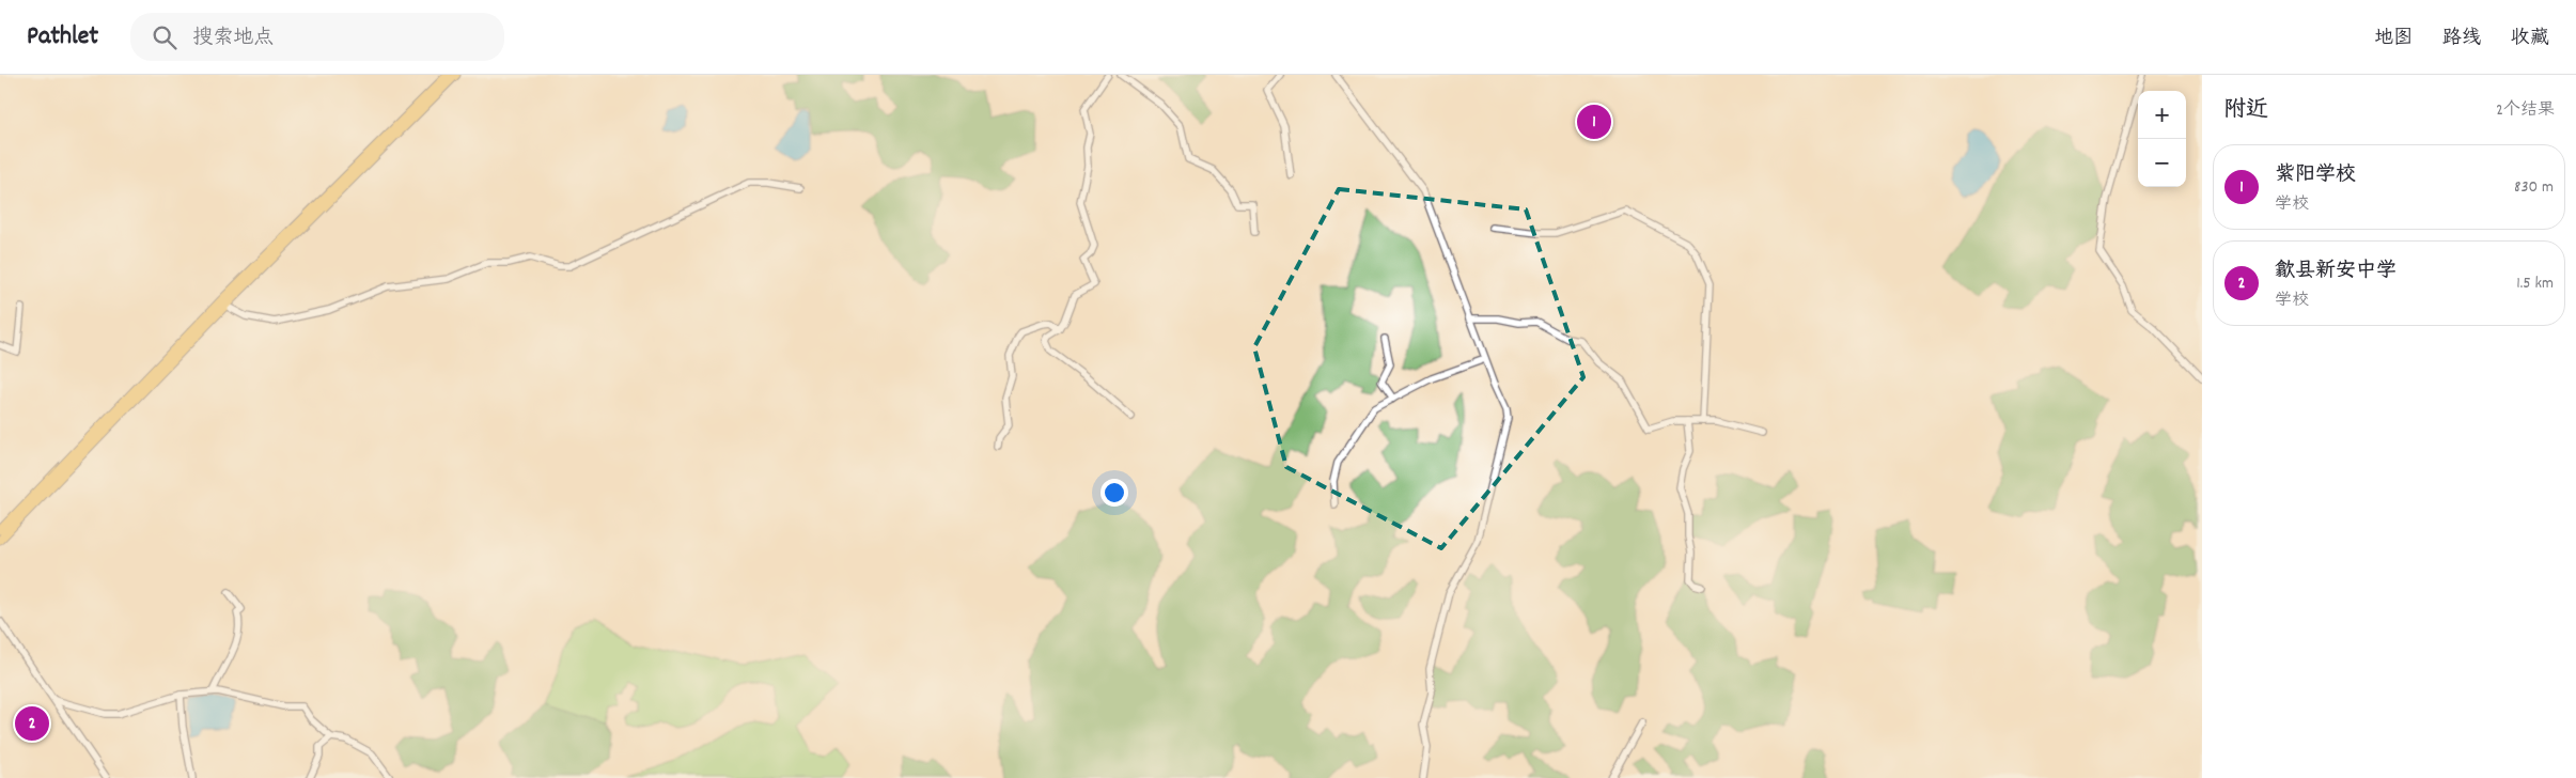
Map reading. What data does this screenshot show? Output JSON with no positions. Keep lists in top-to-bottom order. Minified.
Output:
{"page":{"header":"Pathlet","search":"搜索地点","nav":["地图","路线","收藏"],"heading":["附近","2个结果"],"map_buttons":["+","−"],"pins":["1","2"],"list":[{"mark":"1","name":"紫阳学校","note":"学校","value":"830 m"},{"mark":"2","name":"歙县新安中学","note":"学校","value":"1.5 km"}]}}
